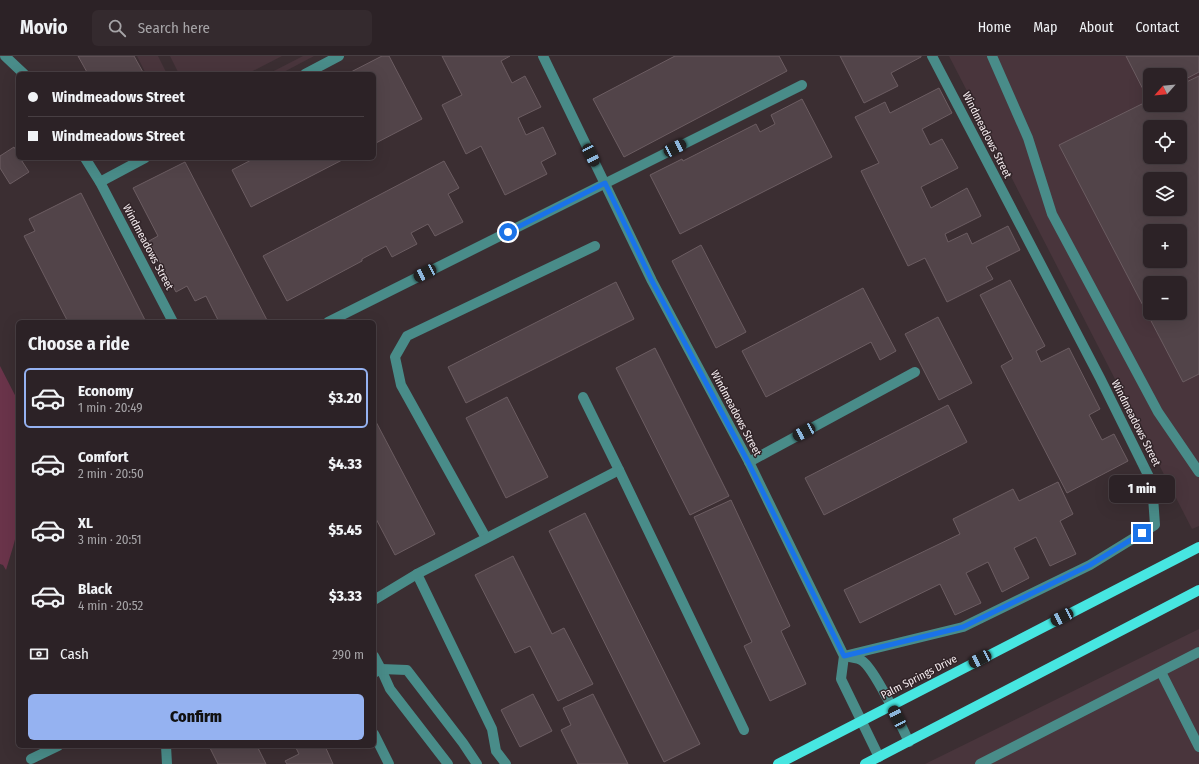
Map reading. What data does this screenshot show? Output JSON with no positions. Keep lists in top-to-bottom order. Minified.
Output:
{"streets":{"main road":["Palm Springs Drive"],"street":["Windmeadows Street"]},"north":"bottom left","page":{"header":"Movio","search":"Search here","nav":["Home","Map","About","Contact"],"map_buttons":["+","−"],"banner":["Windmeadows Street","Windmeadows Street"],"heading":"Choose a ride","list":[{"name":"Economy","note":"1 min · 20:49","value":"$3.20"},{"name":"Comfort","note":"2 min · 20:50","value":"$4.33"},{"name":"XL","note":"3 min · 20:51","value":"$5.45"},{"name":"Black","note":"4 min · 20:52","value":"$3.33"}],"bubble":"1 min","pay":["Cash","290 m"],"buttons":"Confirm"}}
